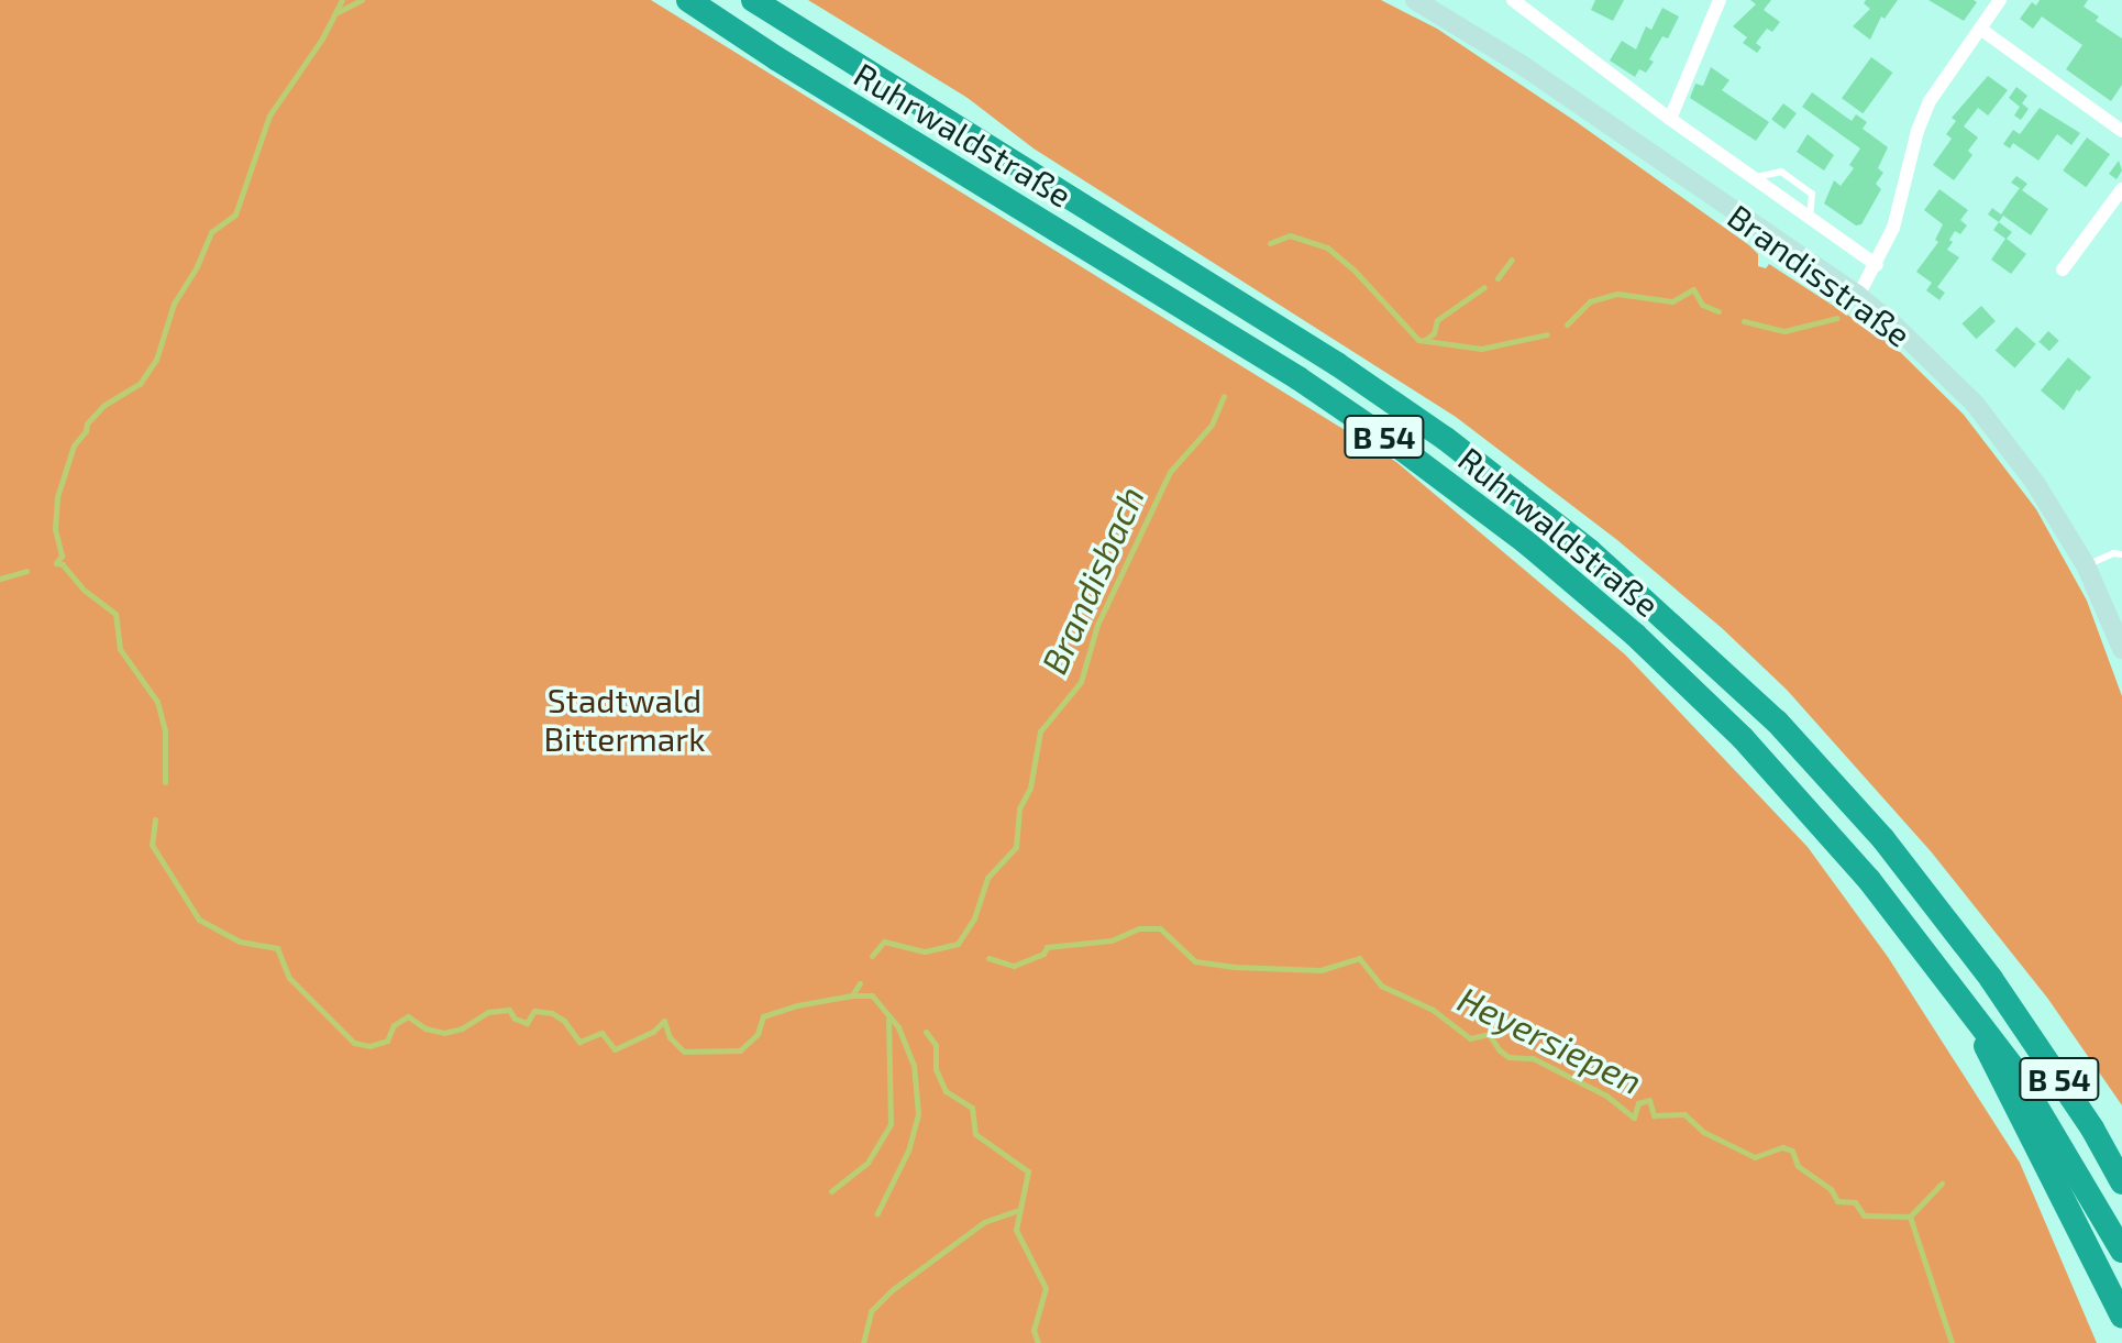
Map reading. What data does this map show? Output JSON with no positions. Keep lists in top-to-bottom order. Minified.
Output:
{"streets":{"highway":["Ruhrwaldstraße","B 54"],"street":["Brandisstraße"]},"water":["Brandisbach","Heyersiepen"],"parks":["Stadtwald Bittermark"]}
